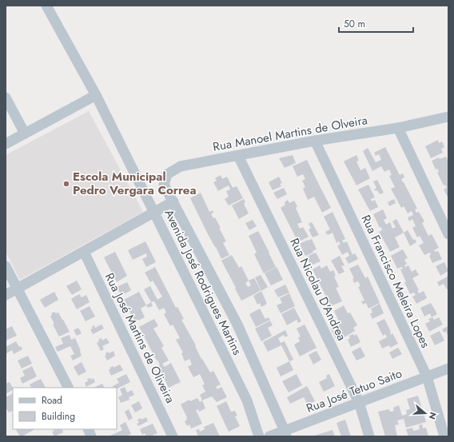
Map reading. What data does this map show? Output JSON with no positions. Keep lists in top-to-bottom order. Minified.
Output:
{"streets":{"street":["Rua Manoel Martins de Olveira","Rua Francisco Meleira Lopes","Avenida José Rodrigues Martins","Rua Nicolau D'Andrea","Rua José Martins de Oliveira","Rua José Tetuo Saito"]},"crossings":[["Rua Manoel Martins de Olveira","Rua Francisco Meleira Lopes"],["Rua Manoel Martins de Olveira","Avenida José Rodrigues Martins"],["Rua Manoel Martins de Olveira","Rua Nicolau D'Andrea"],["Rua Francisco Meleira Lopes","Rua José Tetuo Saito"],["Avenida José Rodrigues Martins","Rua José Tetuo Saito"],["Rua Nicolau D'Andrea","Rua José Tetuo Saito"]],"places":["Escola Municipal Pedro Vergara Correa"],"legend":["Road","Building"],"scale_bar":"50 m","north":"right"}
